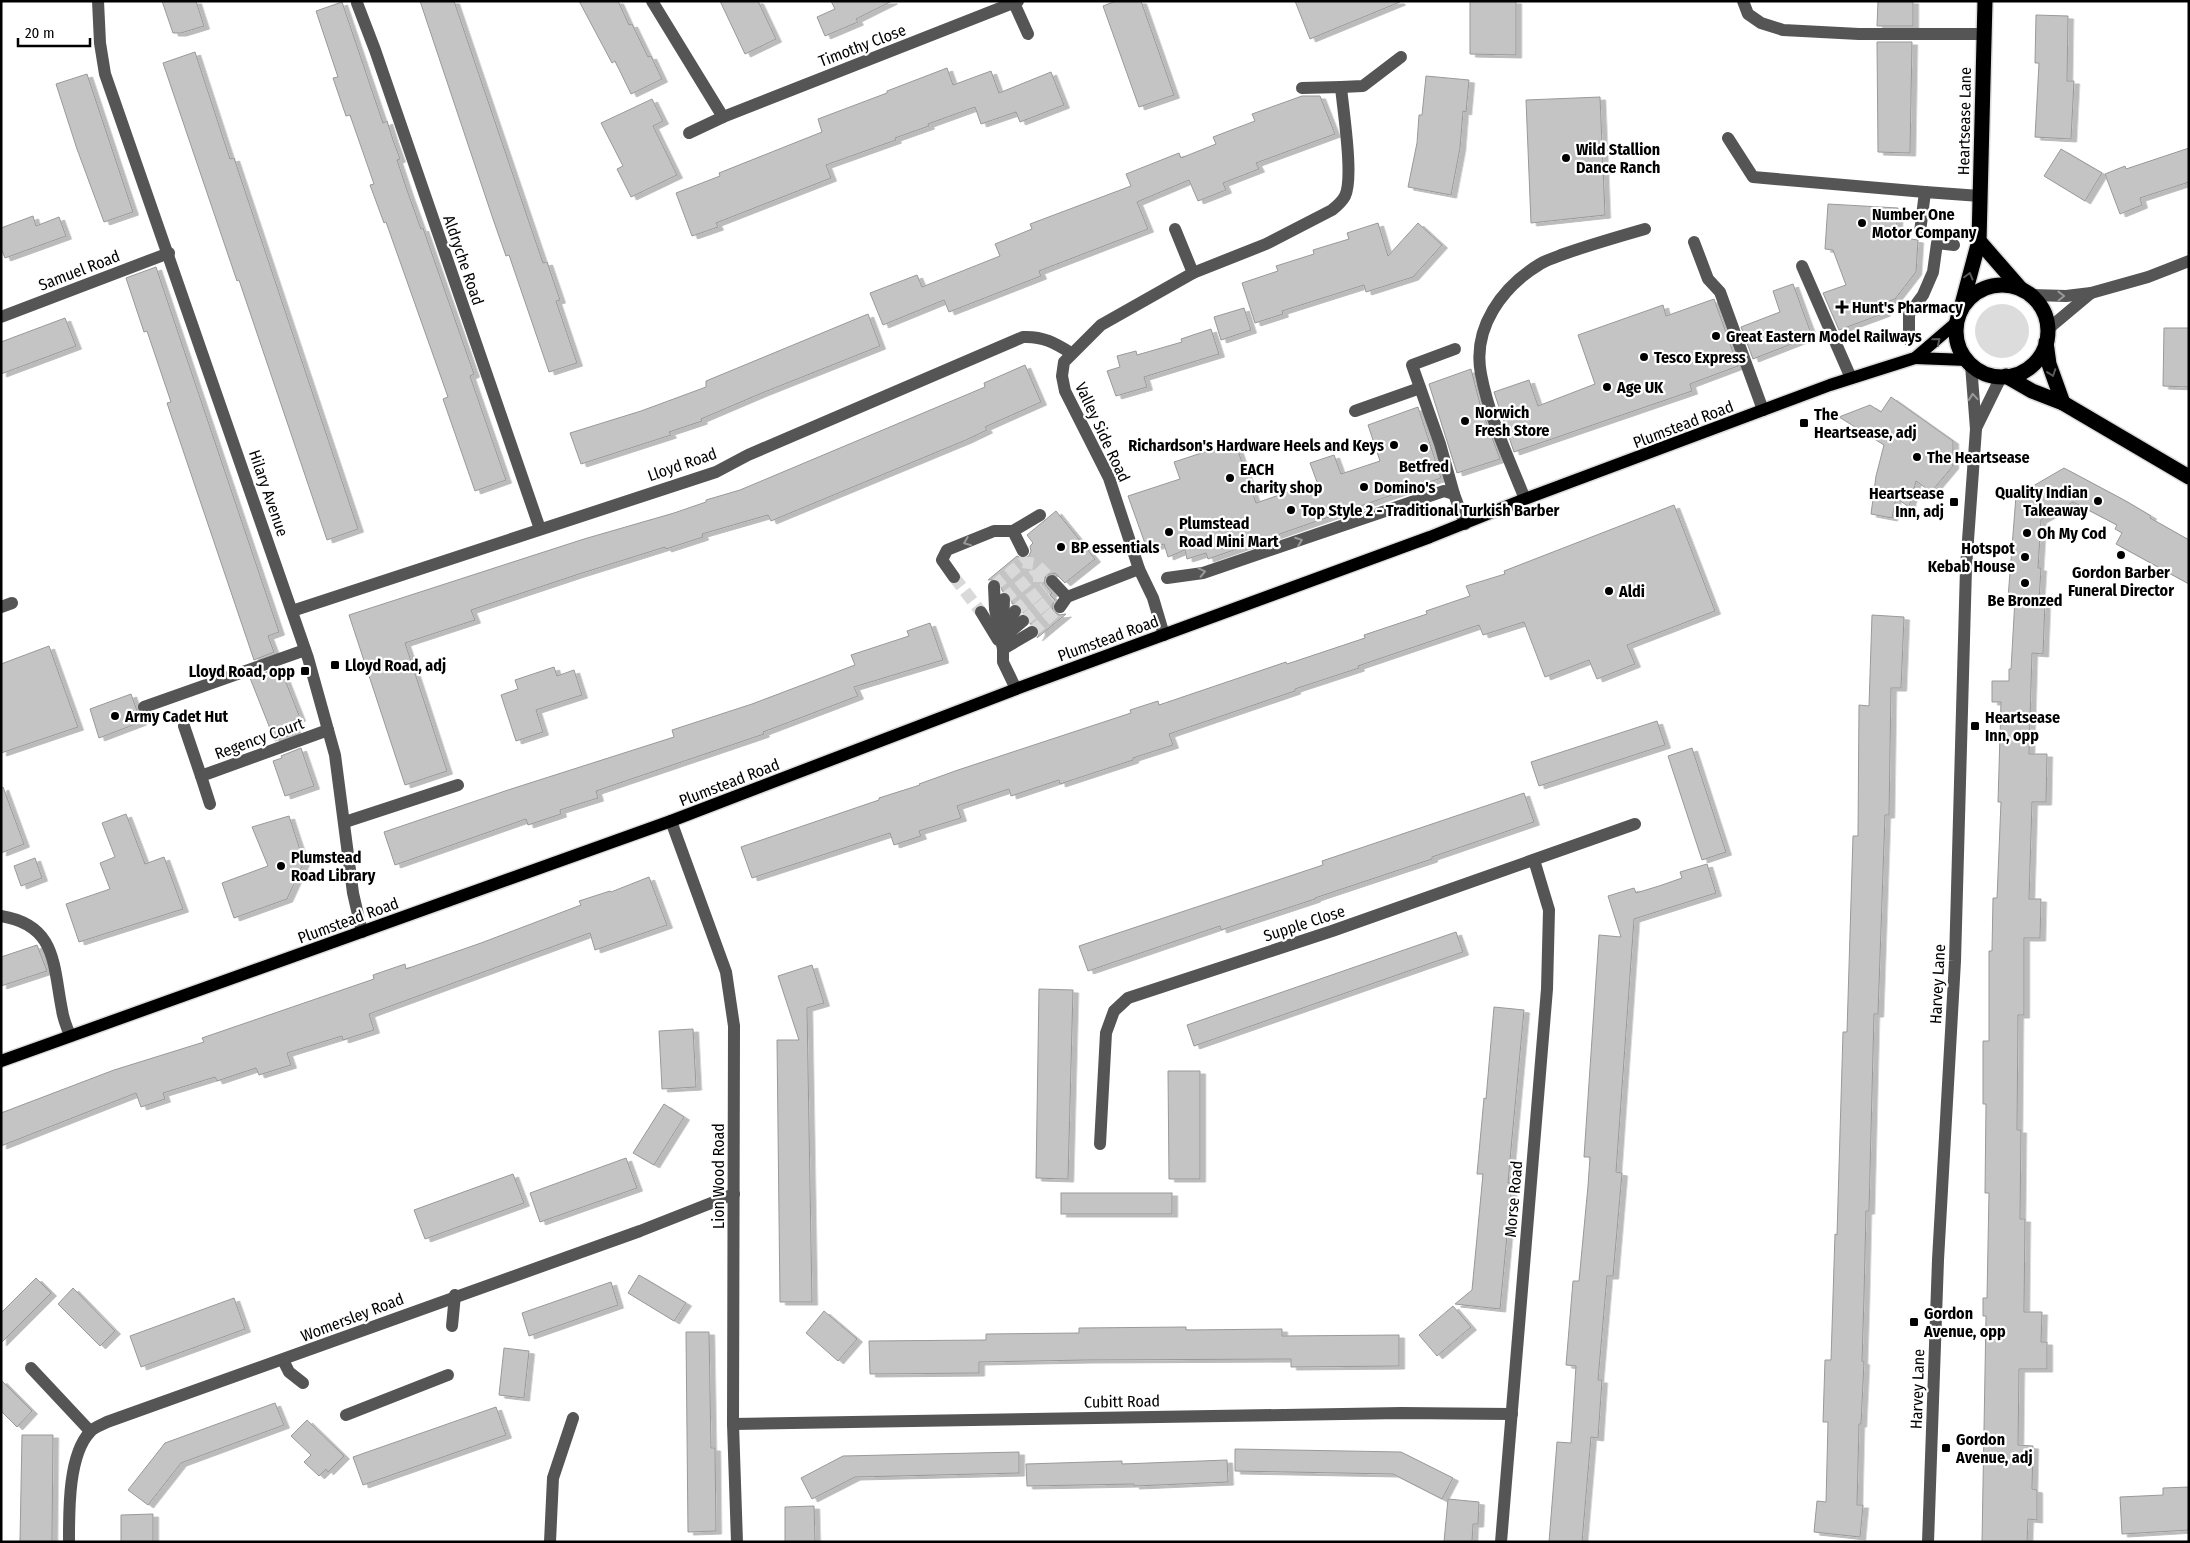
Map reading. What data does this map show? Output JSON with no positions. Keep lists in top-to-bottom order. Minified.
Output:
{"streets":{"highway":["Heartsease Lane"],"main road":["Plumstead Road"],"street":["Timothy Close","Aldryche Road","Samuel Road","Valley Side Road","Lloyd Road","Hilary Avenue","Regency Court","Supple Close","Harvey Lane","Lion Wood Road","Morse Road","Womersley Road","Cubitt Road"]},"crossings":[["Heartsease Lane","Plumstead Road"],["Heartsease Lane","Harvey Lane"],["Aldryche Road","Lloyd Road"],["Samuel Road","Hilary Avenue"],["Plumstead Road","Valley Side Road"],["Plumstead Road","Hilary Avenue"],["Plumstead Road","Harvey Lane"],["Plumstead Road","Lion Wood Road"],["Valley Side Road","Lloyd Road"],["Lloyd Road","Hilary Avenue"],["Hilary Avenue","Regency Court"],["Supple Close","Morse Road"],["Lion Wood Road","Womersley Road"],["Lion Wood Road","Cubitt Road"],["Morse Road","Cubitt Road"]],"places":{"other":["Wild Stallion Dance Ranch","Number One Motor Company","Great Eastern Model Railways","Tesco Express","Age UK","Norwich Fresh Store","Richardson's Hardware Heels and Keys","Betfred","The Heartsease","EACH charity shop","Domino's","Quality Indian Takeaway","Top Style 2 - Traditional Turkish Barber","Plumstead Road Mini Mart","Oh My Cod","BP essentials","Gordon Barber Funeral Director","Hotspot Kebab House","Be Bronzed","Aldi","Army Cadet Hut","Plumstead Road Library"],"health":["Hunt's Pharmacy"],"transit":["The Heartsease, adj","Heartsease Inn, adj","Lloyd Road, adj","Lloyd Road, opp","Heartsease Inn, opp","Gordon Avenue, opp","Gordon Avenue, adj"]},"scale_bar":"20 m"}
